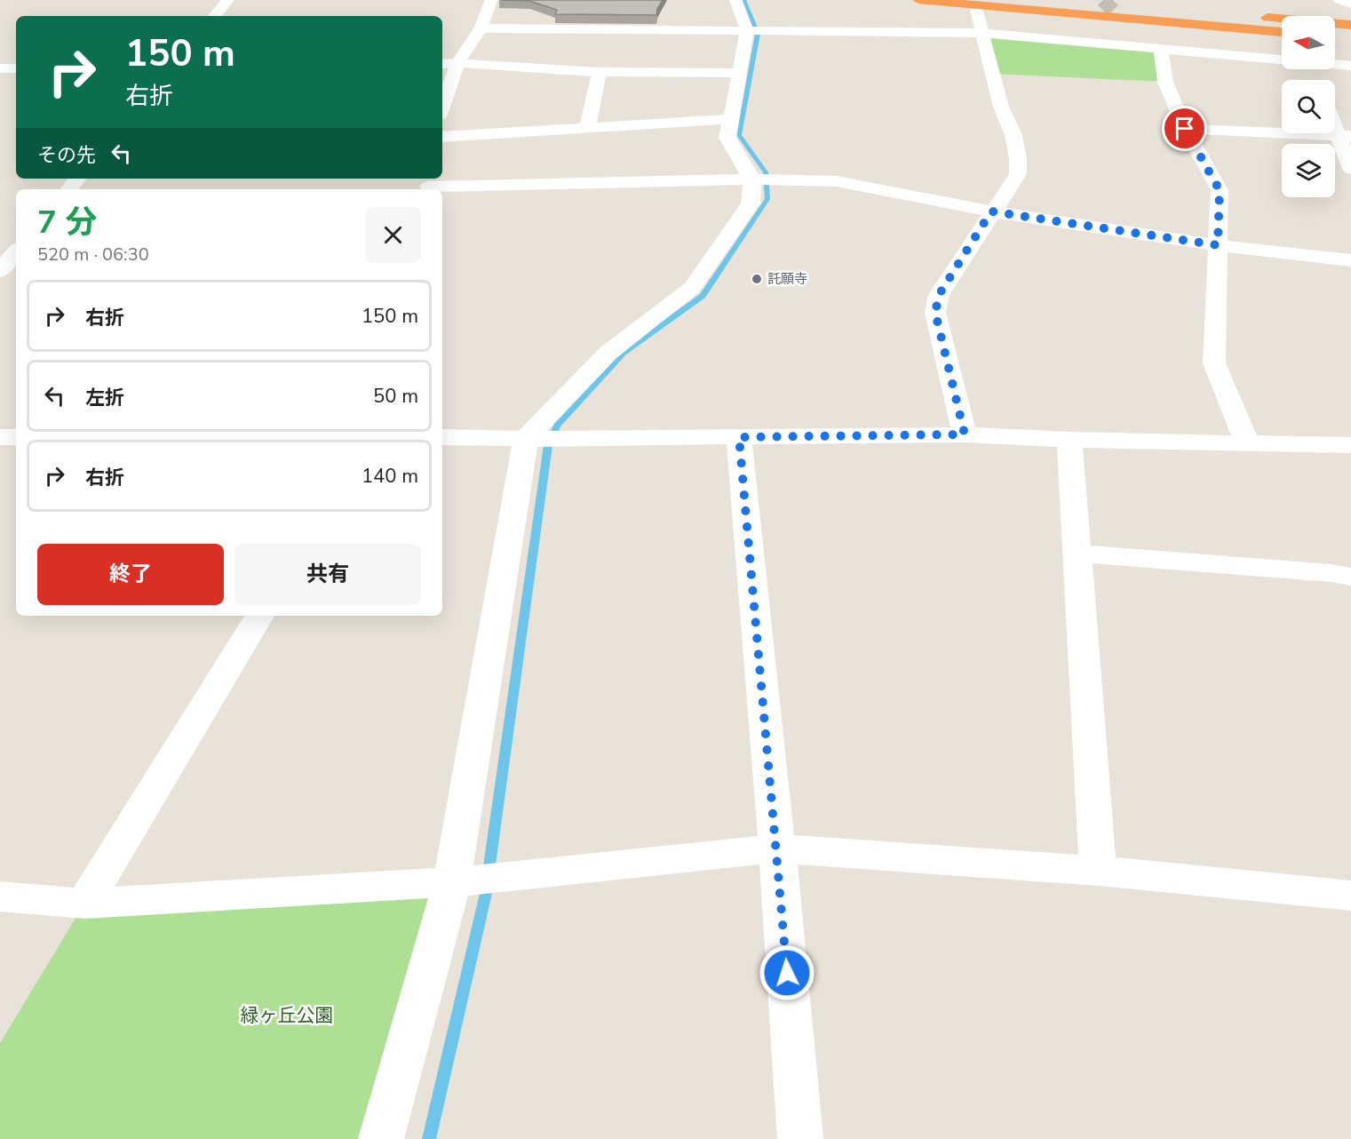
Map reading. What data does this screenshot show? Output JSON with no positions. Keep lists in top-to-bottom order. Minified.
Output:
{"parks":["緑ヶ丘公園"],"places":["託願寺"],"north":"left","page":{"turn":["150 m","右折"],"then":"その先","heading":["7 分","520 m · 06:30"],"list":[{"name":"右折","value":"150 m"},{"name":"左折","value":"50 m"},{"name":"右折","value":"140 m"}],"buttons":["終了","共有"]}}
